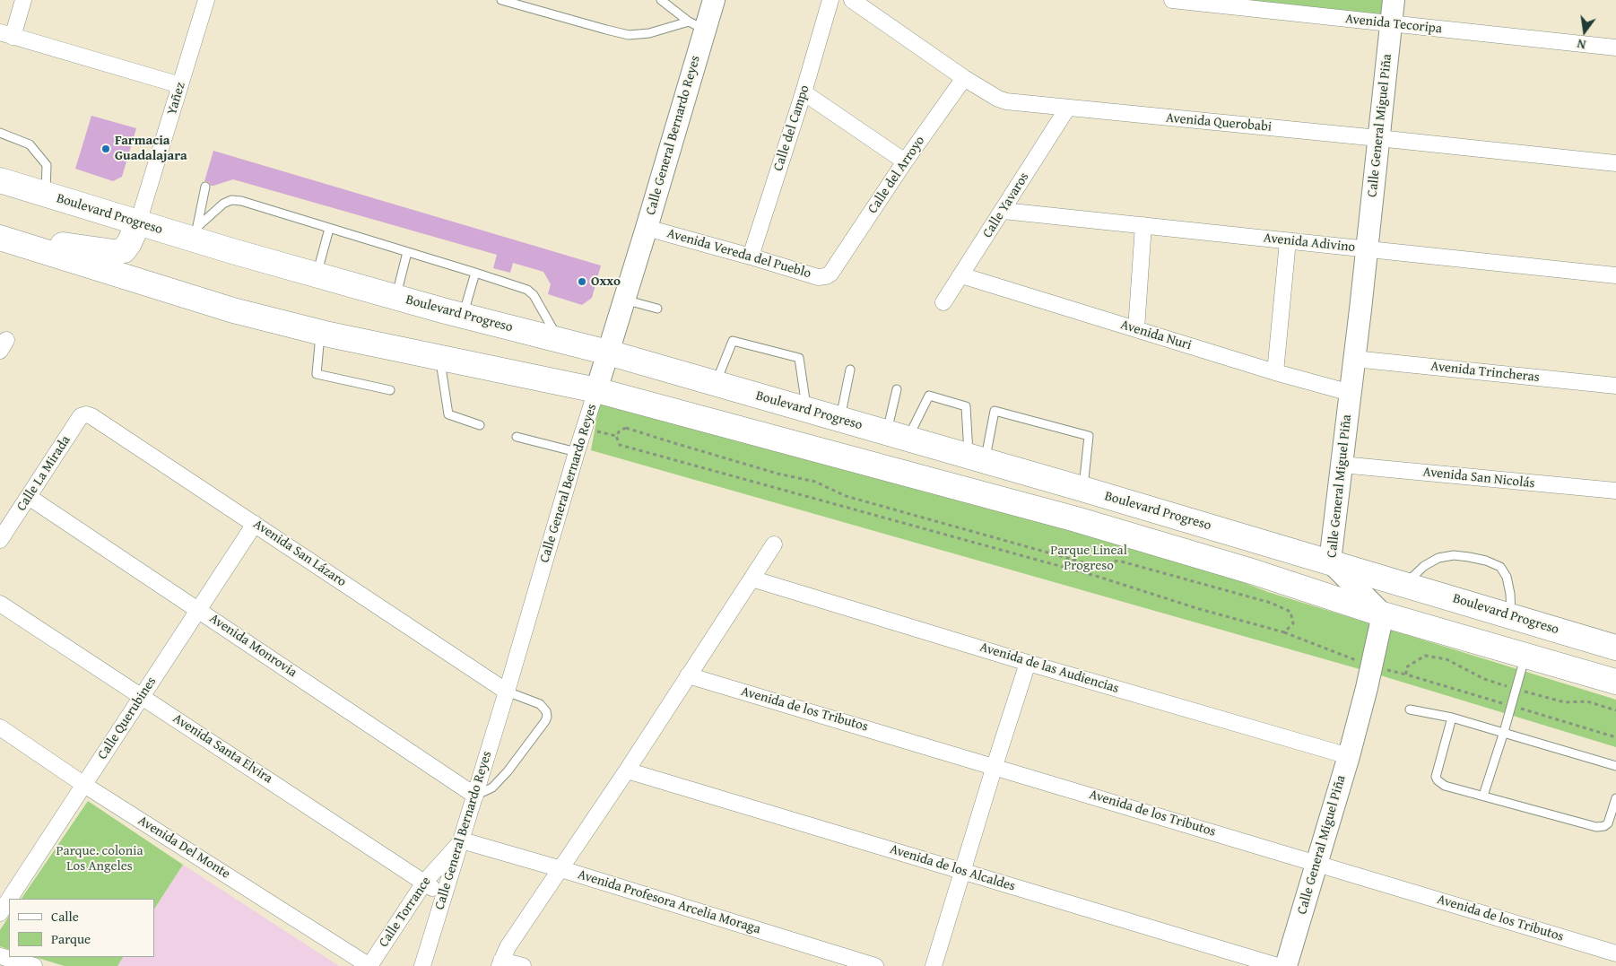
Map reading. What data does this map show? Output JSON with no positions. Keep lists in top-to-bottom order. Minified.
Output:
{"streets":{"main road":["Boulevard Progreso"],"street":["Avenida Tecoripa","Yañez","Avenida Querobabi","Calle General Miguel Piña","Calle del Campo","Calle General Bernardo Reyes","Calle del Arroyo","Calle Yavaros","Avenida Adivino","Avenida Vereda del Pueblo","Avenida Nuri","Avenida Trincheras","Calle La Mirada","Avenida San Nicolás","Avenida San Lázaro","Avenida Monrovia","Avenida de las Audiencias","Avenida de los Tributos","Calle Querubines","Avenida Santa Elvira","Avenida Del Monte","Avenida de los Alcaldes","Avenida Profesora Arcelia Moraga","Calle Torrance"]},"crossings":[["Avenida Tecoripa","Calle General Miguel Piña"],["Yañez","Boulevard Progreso"],["Avenida Querobabi","Calle General Miguel Piña"],["Avenida Querobabi","Calle del Arroyo"],["Avenida Querobabi","Calle Yavaros"],["Calle General Miguel Piña","Boulevard Progreso"],["Calle General Miguel Piña","Avenida Adivino"],["Calle General Miguel Piña","Avenida Nuri"],["Calle General Miguel Piña","Avenida Trincheras"],["Calle General Miguel Piña","Avenida San Nicolás"],["Calle General Miguel Piña","Avenida de las Audiencias"],["Calle General Miguel Piña","Avenida de los Tributos"],["Calle del Campo","Avenida Vereda del Pueblo"],["Calle General Bernardo Reyes","Boulevard Progreso"],["Calle General Bernardo Reyes","Avenida Vereda del Pueblo"],["Calle General Bernardo Reyes","Avenida San Lázaro"],["Calle General Bernardo Reyes","Avenida Monrovia"],["Calle General Bernardo Reyes","Avenida Santa Elvira"],["Calle General Bernardo Reyes","Avenida Profesora Arcelia Moraga"],["Calle General Bernardo Reyes","Calle Torrance"],["Calle del Arroyo","Avenida Vereda del Pueblo"],["Calle Yavaros","Avenida Adivino"],["Calle Yavaros","Avenida Nuri"],["Calle La Mirada","Avenida San Lázaro"],["Calle La Mirada","Avenida Monrovia"],["Avenida San Lázaro","Calle Querubines"],["Avenida Monrovia","Calle Querubines"],["Calle Querubines","Avenida Santa Elvira"],["Calle Querubines","Avenida Del Monte"],["Avenida Santa Elvira","Calle Torrance"],["Avenida Del Monte","Calle Torrance"],["Avenida Profesora Arcelia Moraga","Calle Torrance"]],"parks":["Parque Lineal Progreso","Parque. colonia Los Angeles"],"places":["Farmacia Guadalajara","Oxxo"],"legend":["Calle","Parque"],"north":"bottom"}
